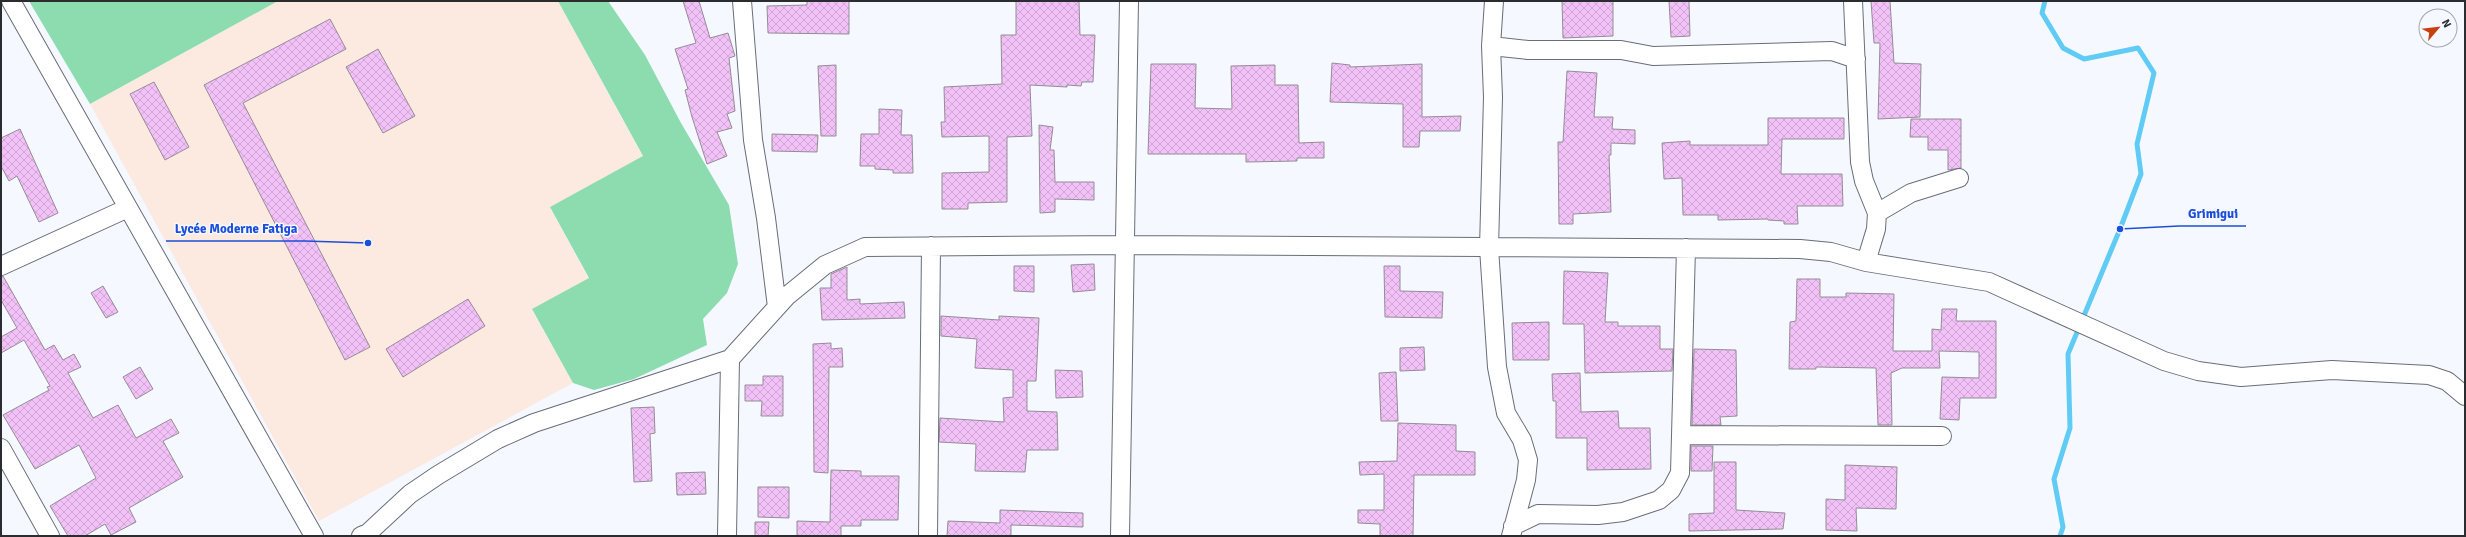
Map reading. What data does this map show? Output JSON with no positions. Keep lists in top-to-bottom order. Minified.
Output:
{"places":["Grimigui","Lycée Moderne Fatiga"],"north":"top right"}
